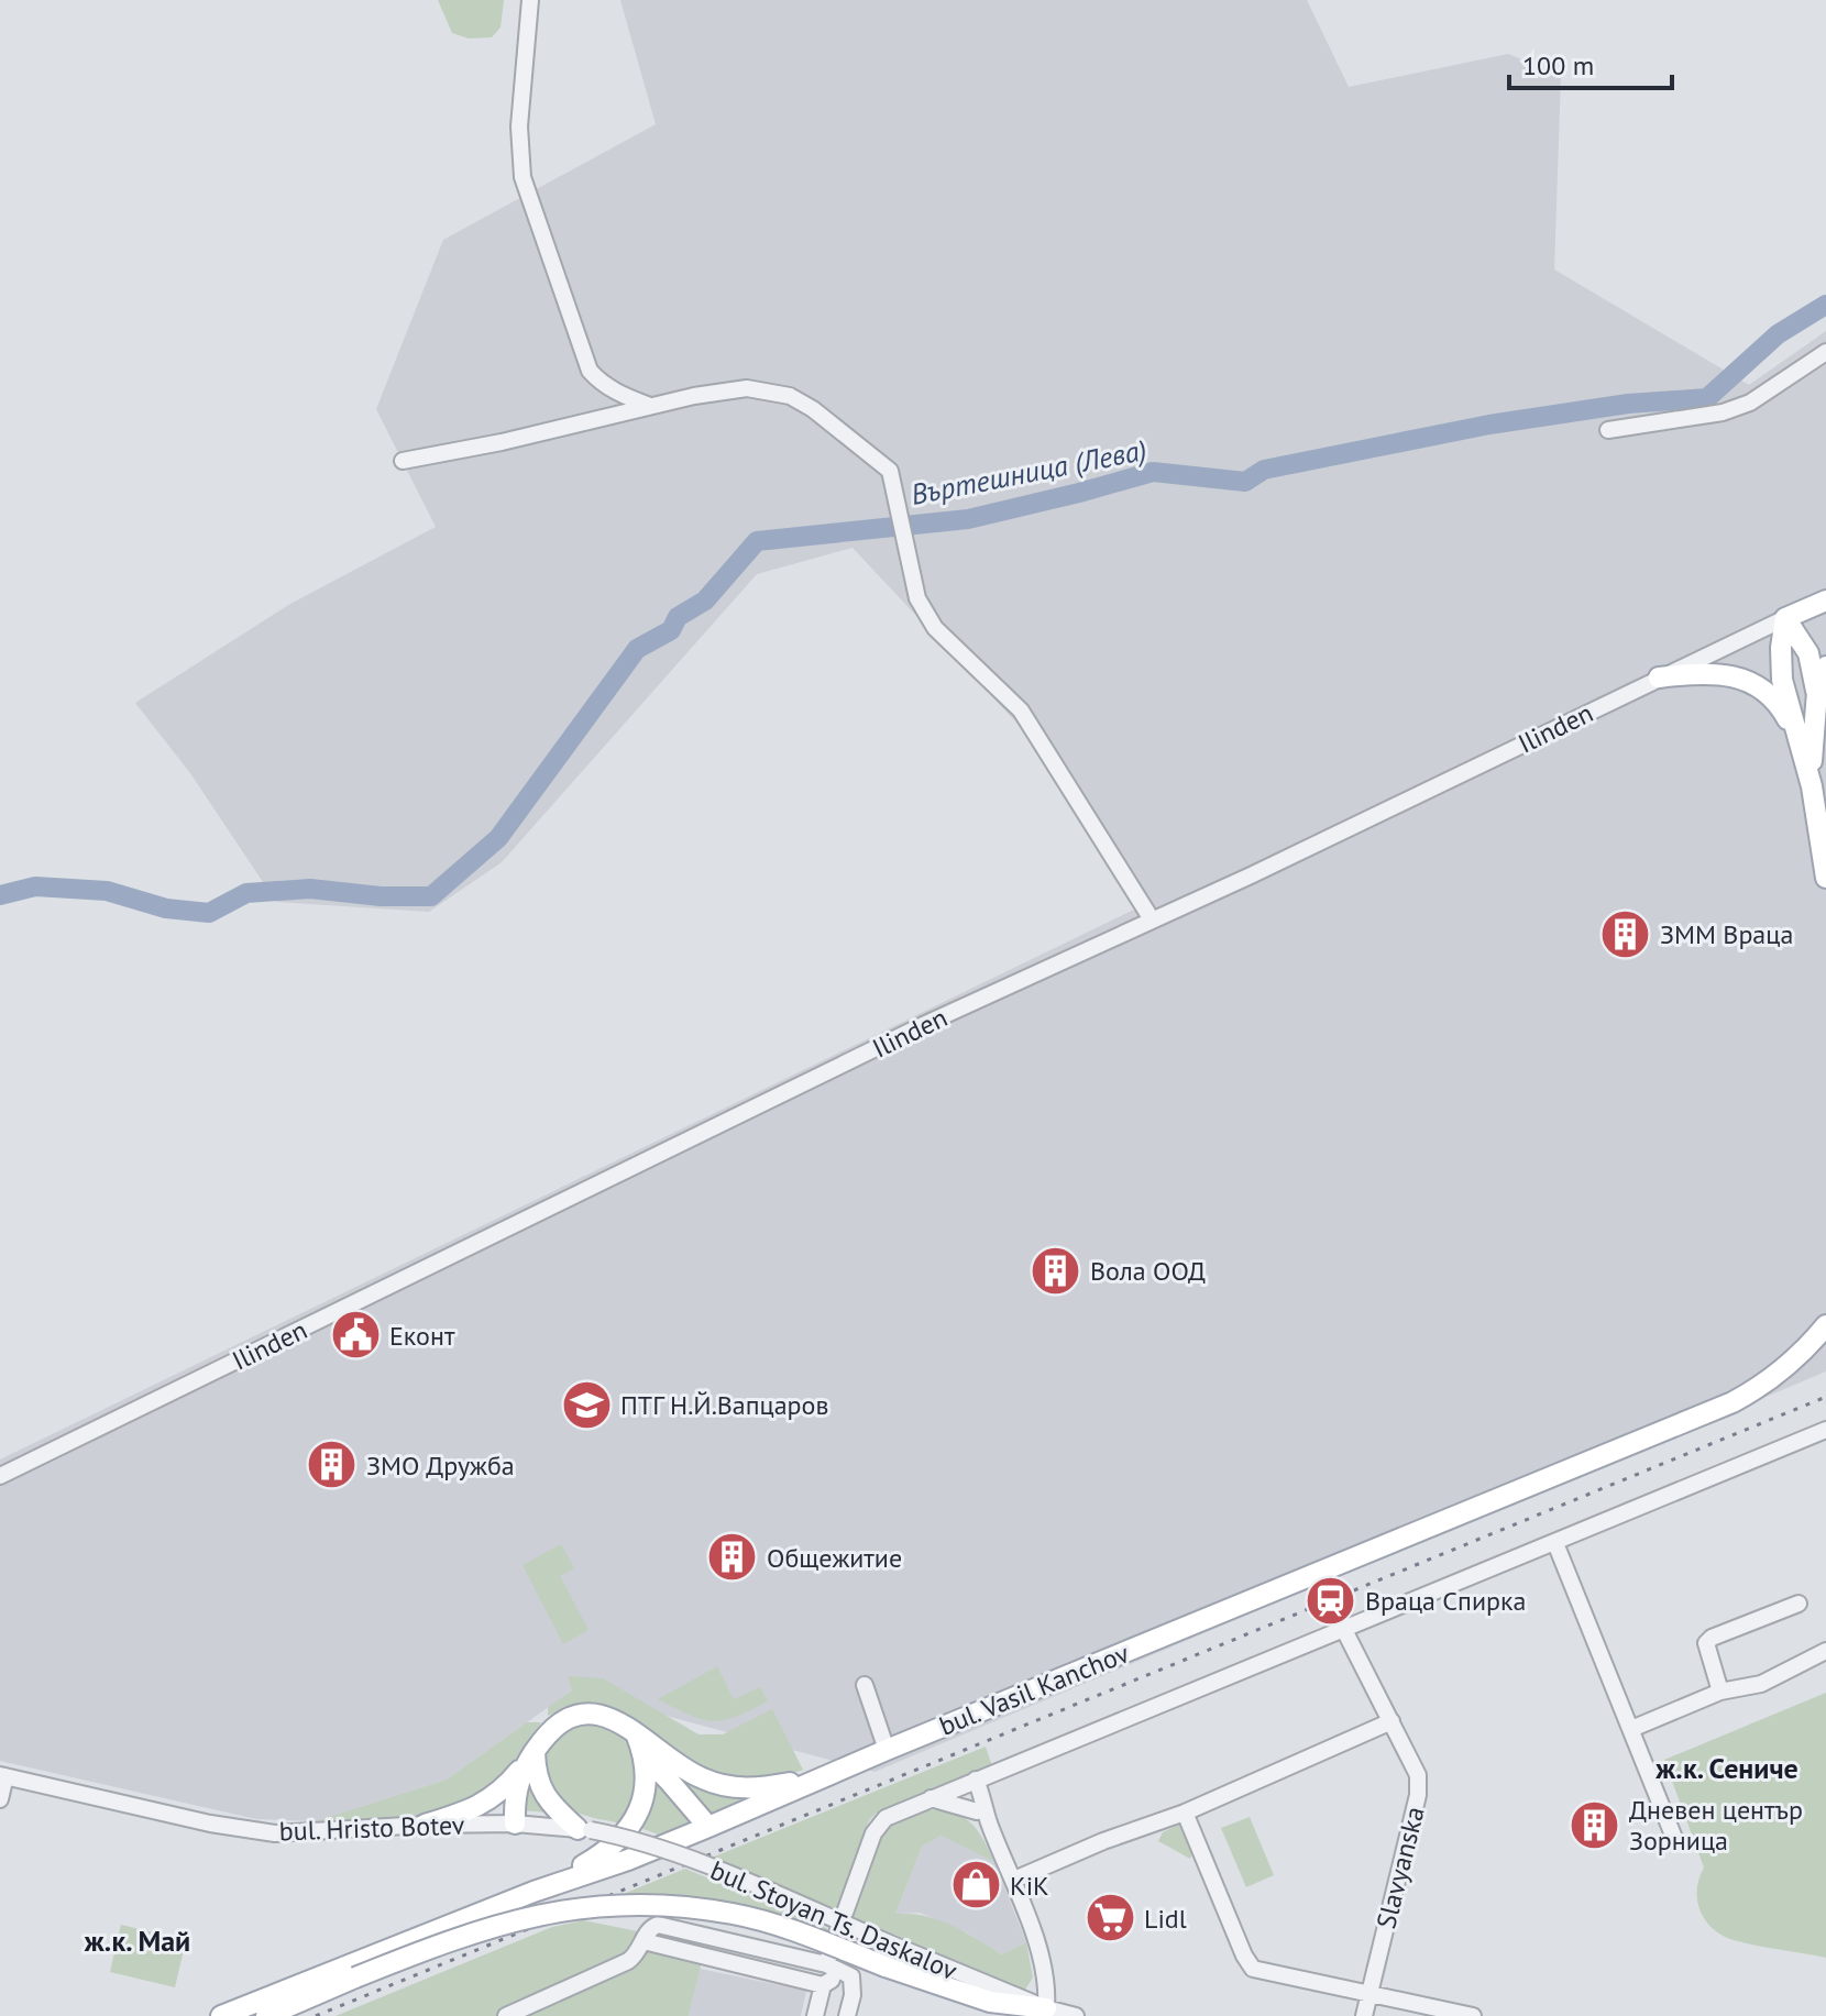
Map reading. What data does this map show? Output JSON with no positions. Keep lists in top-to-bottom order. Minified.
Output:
{"streets":{"main road":["Ilinden","bul. Vasil Kanchov"],"street":["bul. Hristo Botev","Slavyanska","bul. Stoyan Ts. Daskalov"]},"crossings":[["bul. Hristo Botev","bul. Stoyan Ts. Daskalov"]],"districts":["ж.к. Сениче","ж.к. Май"],"water":["Въртешница (Лева)"],"places":{"building":["ЗММ Враца","Вола ООД","ЗМО Дружба","Общежитие","Дневен център Зорница"],"public building":["Еконт"],"school or university":["ПТГ Н.Й.Вапцаров"],"station":["Враца Спирка"],"shop":["KiK"],"supermarket":["Lidl"]},"scale_bar":"100 m"}
